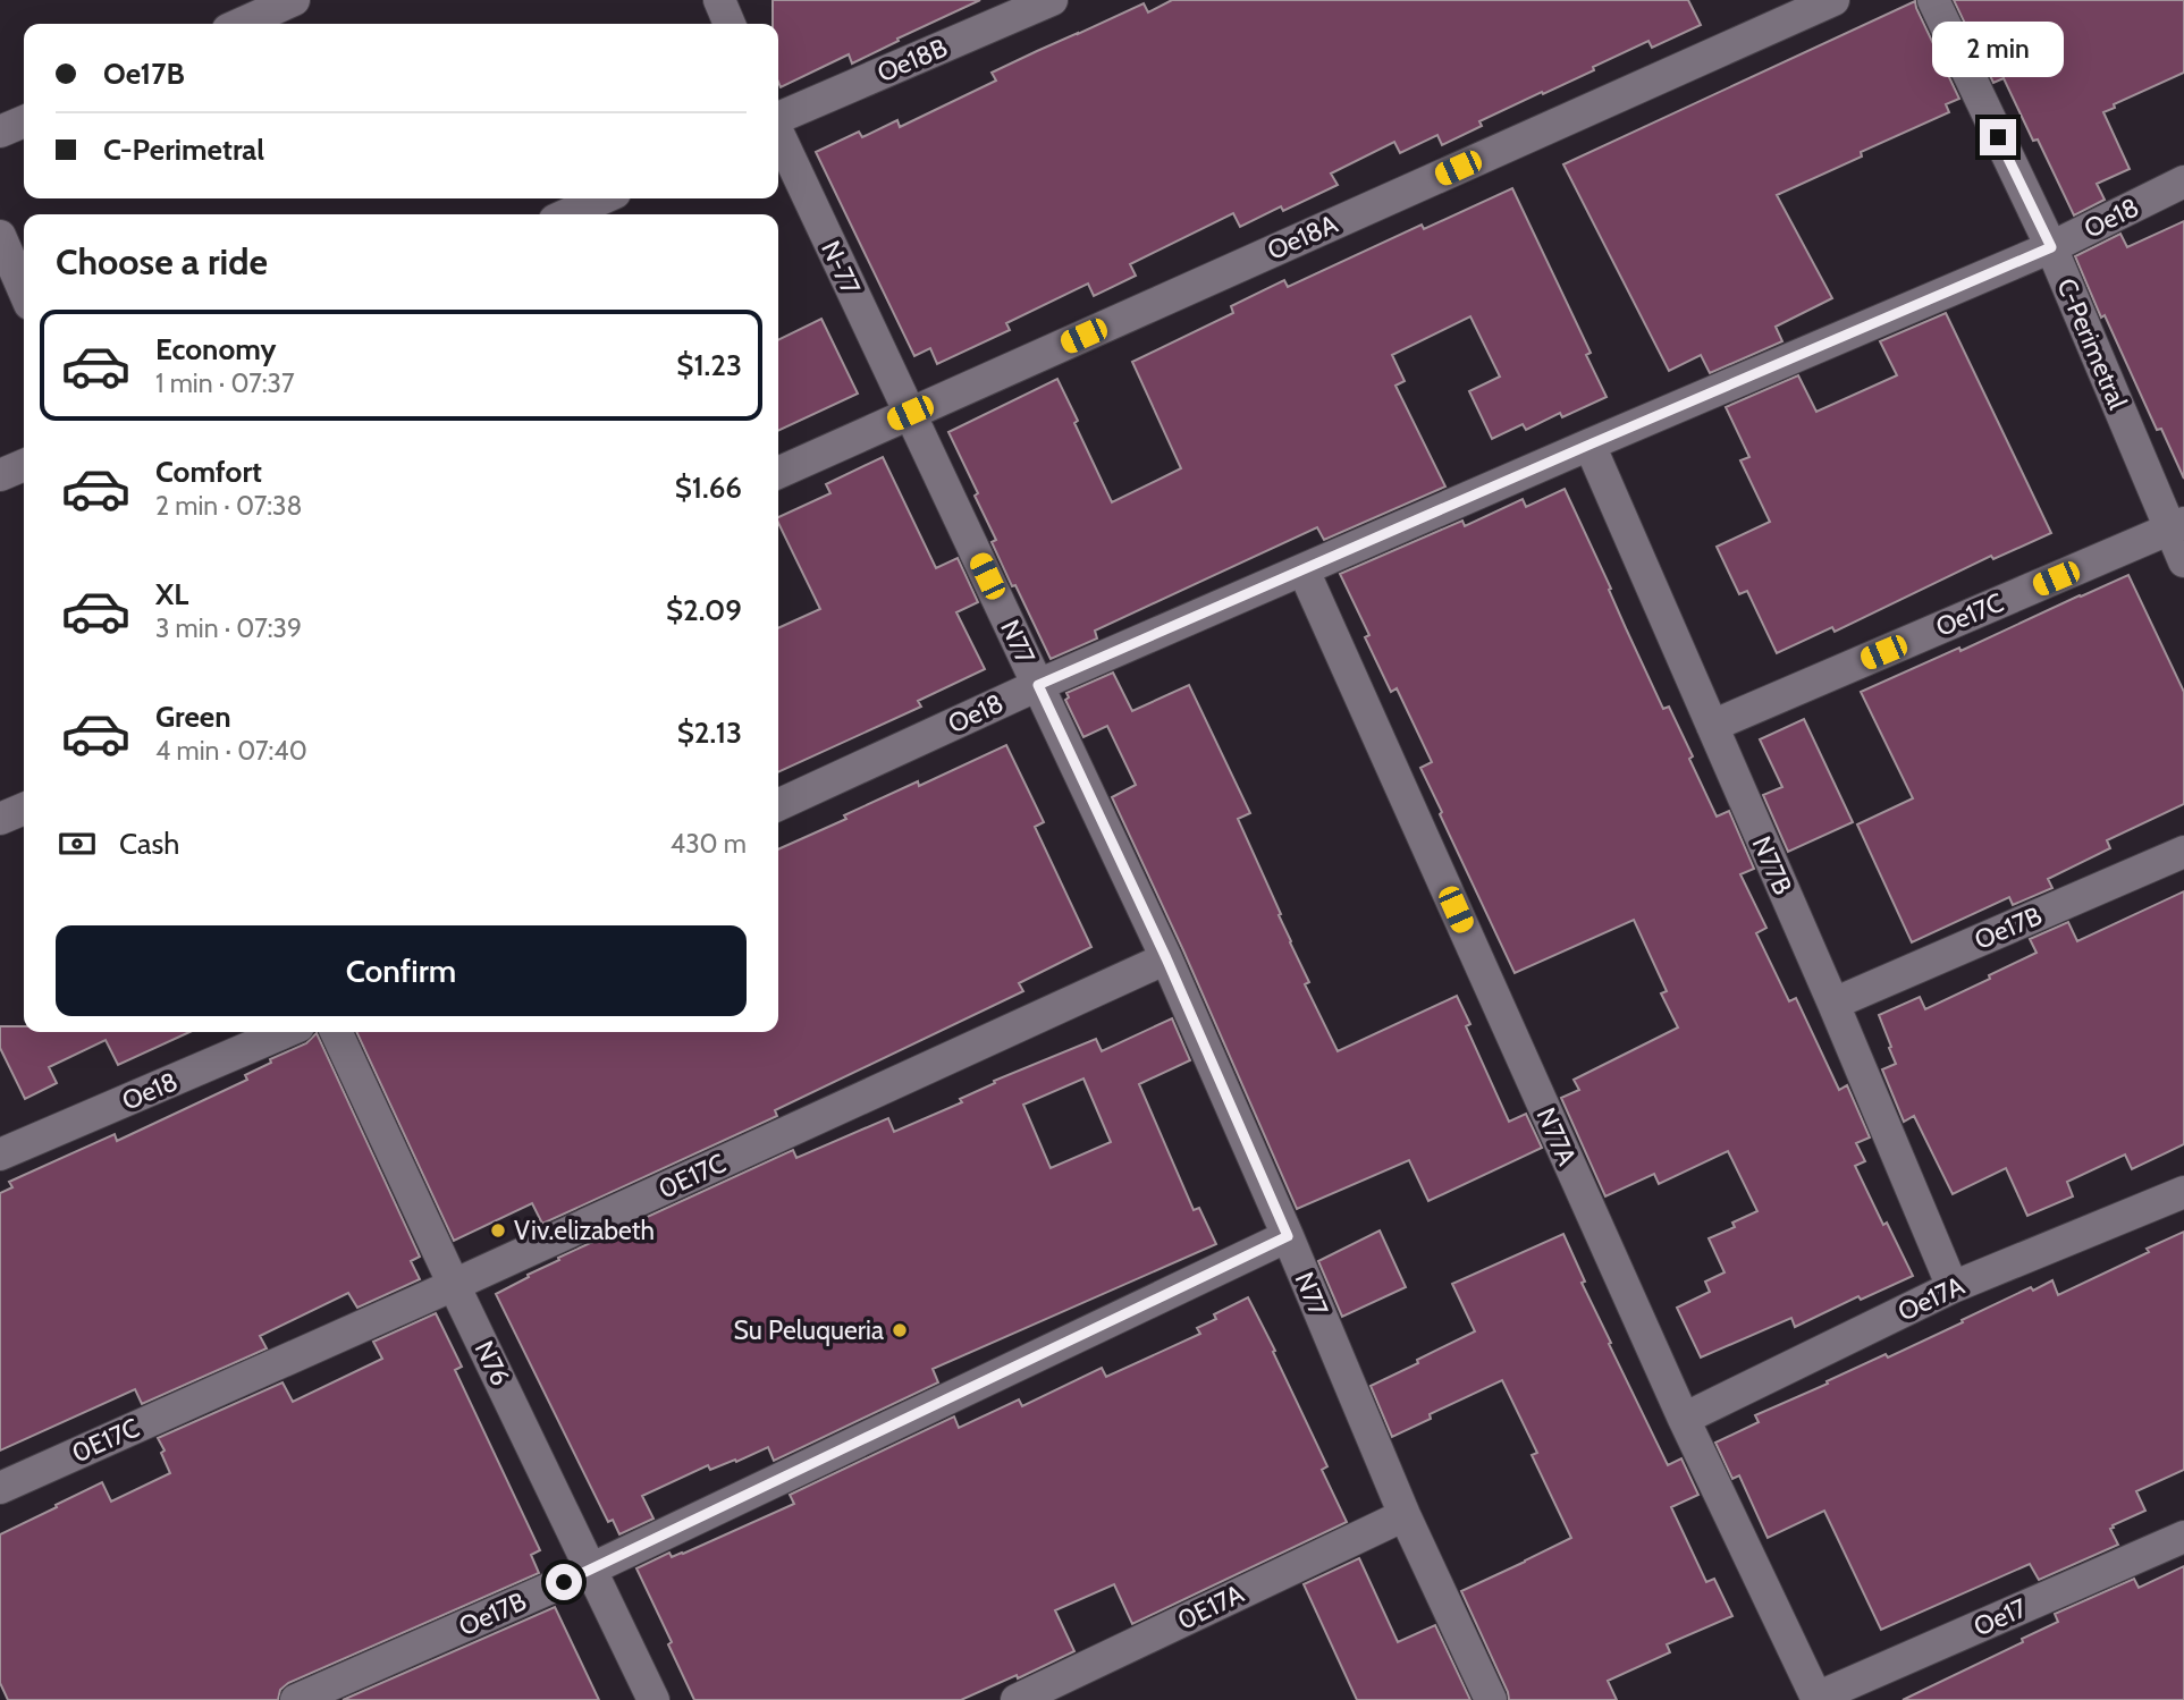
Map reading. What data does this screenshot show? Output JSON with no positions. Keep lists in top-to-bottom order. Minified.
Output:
{"streets":{"street":["Oe18B","Oe18","Oe18A","N-77","C-Perimetral","Oe17C","N77","N77B","Oe17B","N77A","0E17C","Oe17A","N76","0E17A","Oe17"]},"crossings":[["Oe18","C-Perimetral"],["Oe18","N77"],["Oe18","N77B"],["Oe18","N77A"],["Oe18A","N-77"],["Oe18A","N77"],["N-77","N77"],["C-Perimetral","Oe17C"],["Oe17C","N77B"],["N77","Oe17B"],["N77","0E17C"],["N77","0E17A"],["N77B","Oe17B"],["N77B","Oe17A"],["Oe17B","N76"],["N77A","Oe17A"],["N77A","Oe17"],["0E17C","N76"]],"places":["Viv.elizabeth","Su Peluqueria"],"page":{"bubble":"2 min","banner":["Oe17B","C-Perimetral"],"heading":"Choose a ride","list":[{"name":"Economy","note":"1 min · 07:37","value":"$1.23"},{"name":"Comfort","note":"2 min · 07:38","value":"$1.66"},{"name":"XL","note":"3 min · 07:39","value":"$2.09"},{"name":"Green","note":"4 min · 07:40","value":"$2.13"}],"pay":["Cash","430 m"],"buttons":"Confirm"}}
